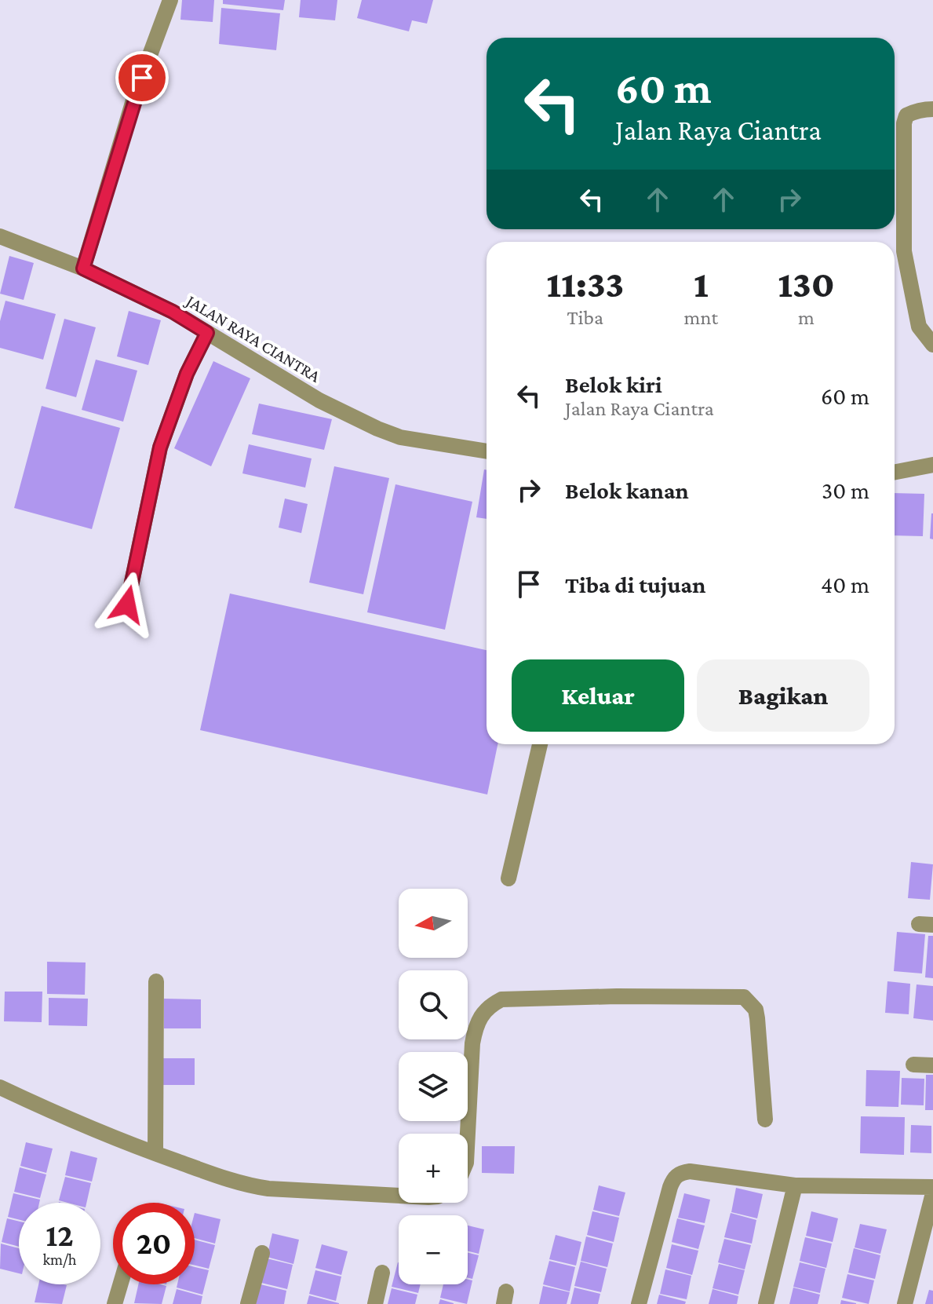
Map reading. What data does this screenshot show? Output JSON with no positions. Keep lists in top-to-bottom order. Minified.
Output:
{"streets":{"street":["JALAN RAYA CIANTRA"]},"north":"left","page":{"turn":["60 m","Jalan Raya Ciantra"],"eta":["11:33","Tiba","1","mnt","130","m"],"list":[{"name":"Belok kiri","note":"Jalan Raya Ciantra","value":"60 m"},{"name":"Belok kanan","value":"30 m"},{"name":"Tiba di tujuan","value":"40 m"}],"buttons":["Keluar","Bagikan"],"map_buttons":["+","−"],"speed":"12 km/h","limit":"20"}}
